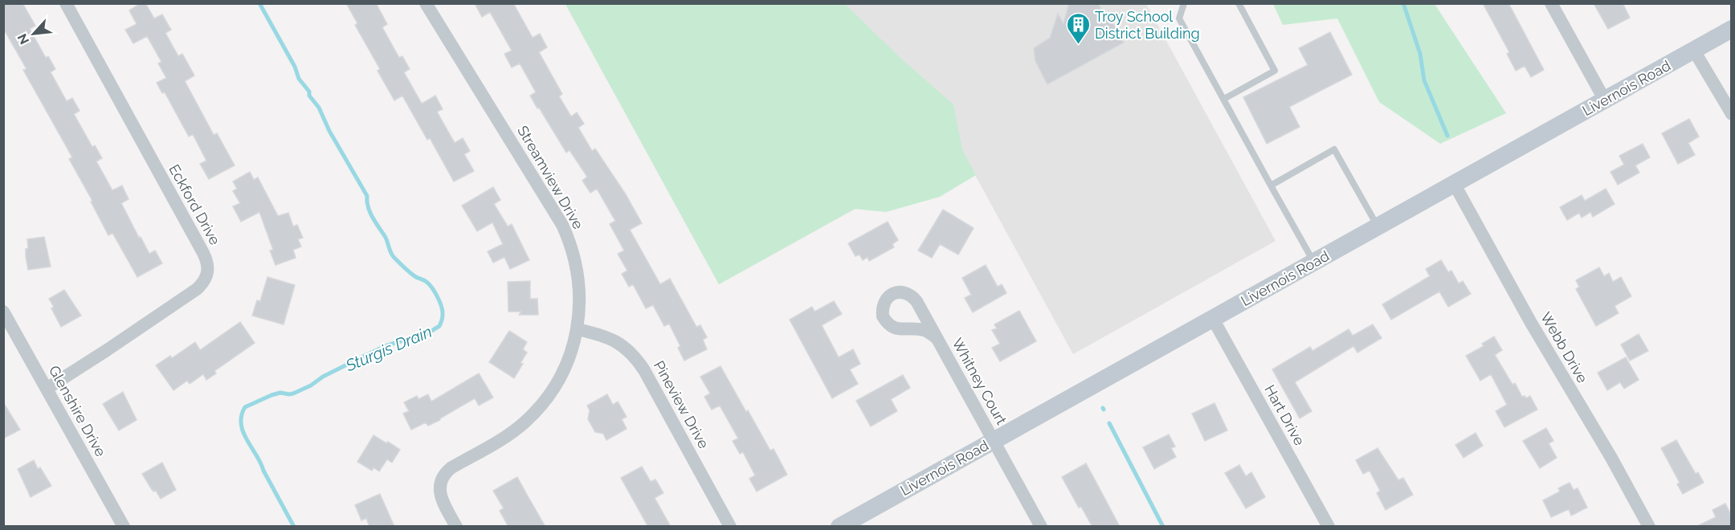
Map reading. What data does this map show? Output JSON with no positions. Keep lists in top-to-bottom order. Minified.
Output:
{"streets":{"main road":["Livernois Road"],"street":["Streamview Drive","Eckford Drive","Webb Drive","Whitney Court","Pineview Drive","Glenshire Drive","Hart Drive"]},"crossings":[["Livernois Road","Webb Drive"],["Livernois Road","Whitney Court"],["Livernois Road","Hart Drive"],["Streamview Drive","Pineview Drive"],["Eckford Drive","Glenshire Drive"]],"water":["Sturgis Drain"],"places":{"building":["Troy School District Building"]},"north":"bottom left"}
